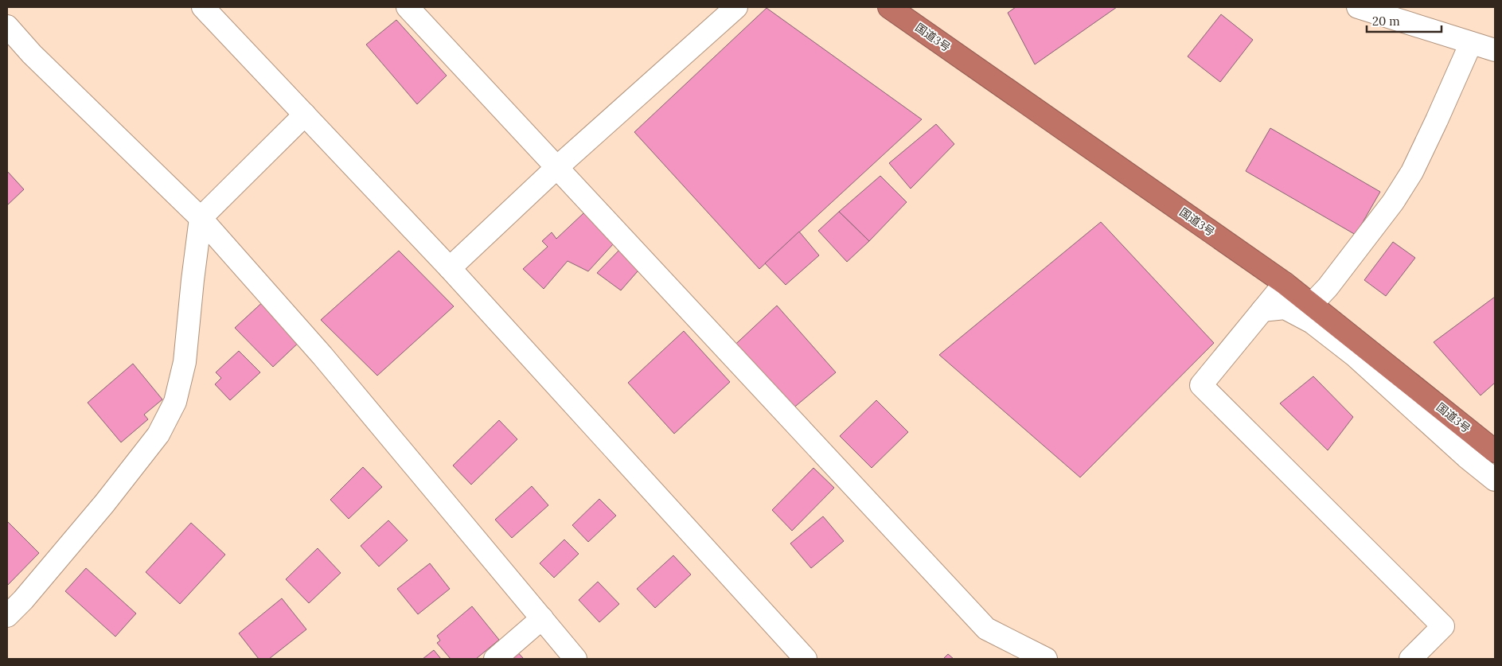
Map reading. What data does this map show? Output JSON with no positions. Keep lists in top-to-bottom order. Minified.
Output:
{"streets":{"highway":["国道3号"]},"scale_bar":"20 m"}
